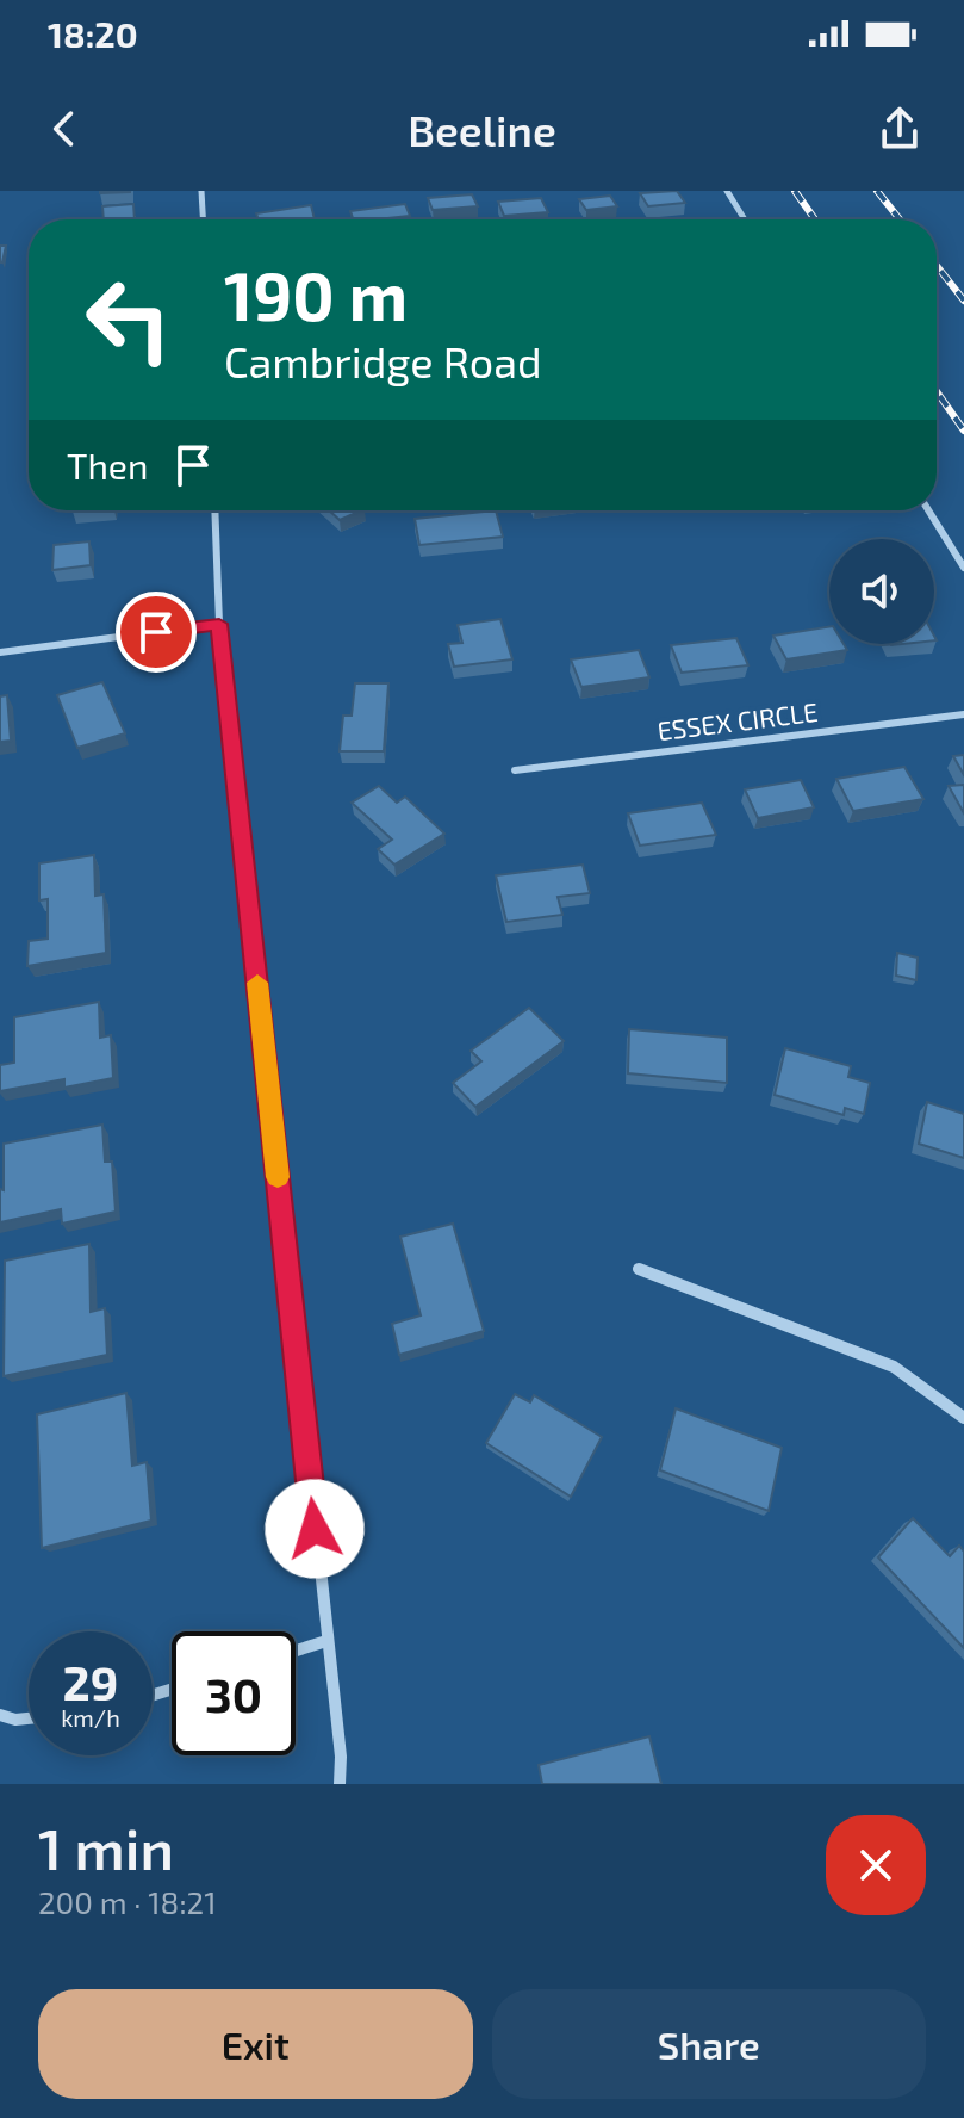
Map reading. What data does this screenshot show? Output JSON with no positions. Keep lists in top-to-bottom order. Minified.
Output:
{"streets":{"street":["ESSEX CIRCLE"]},"page":{"status":"18:20","header":"Beeline","turn":["190 m","Cambridge Road"],"then":"Then","speed":"29 km/h","limit":"30","heading":["1 min","200 m · 18:21"],"buttons":["Exit","Share"]}}
